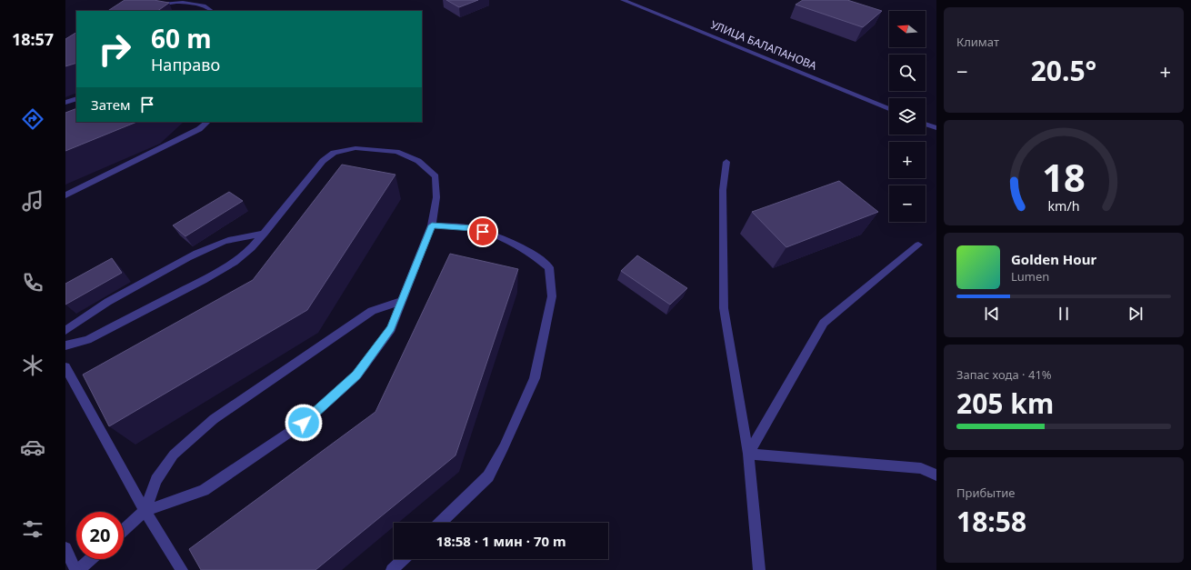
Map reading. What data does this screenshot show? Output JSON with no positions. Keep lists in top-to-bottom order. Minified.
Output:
{"streets":{"street":["УЛИЦА БАЛАПАНОВА"]},"north":"left","page":{"tabs":"18:57","tile":["Климат",["Запас хода · 41%","205 km"],["Прибытие","18:58"]],"map_buttons":["+","−"],"turn":["60 m","Направо"],"heat":["−","20.5°","+"],"then":"Затем","song":["Golden Hour","Lumen"],"limit":"20","trip":"18:58 · 1 мин · 70 m","gauge":["18","km/h"]}}
